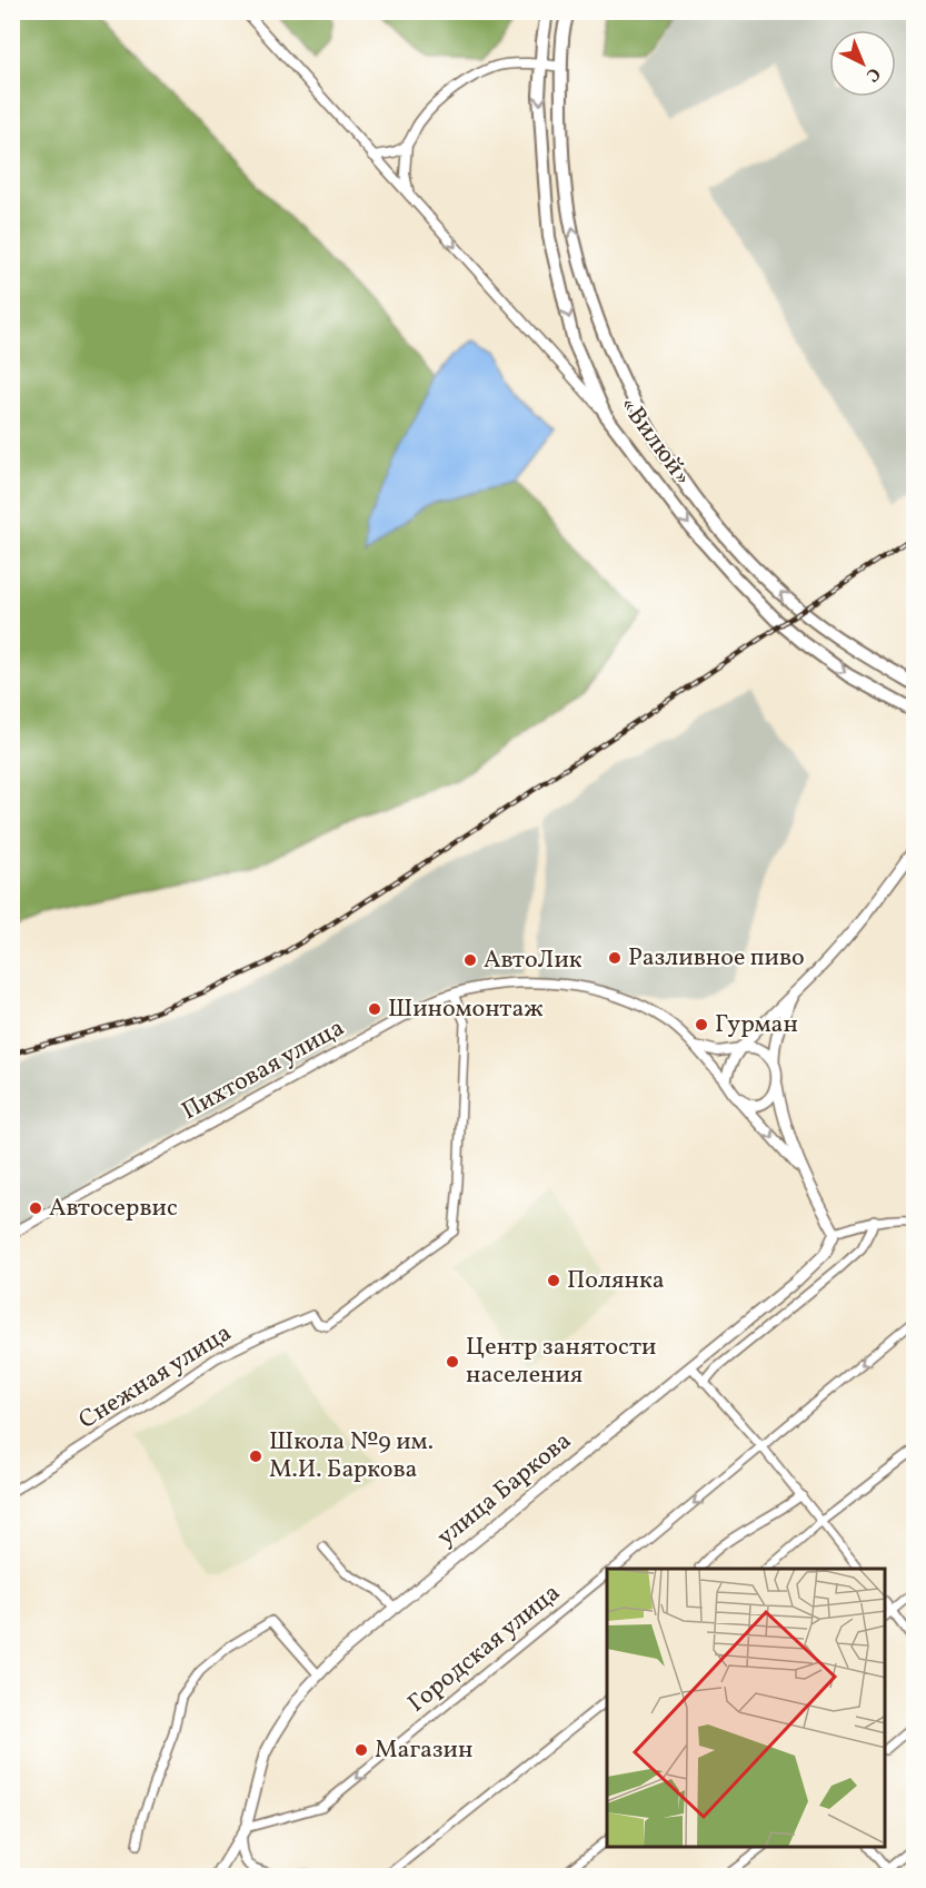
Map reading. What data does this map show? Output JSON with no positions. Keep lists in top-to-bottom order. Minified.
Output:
{"streets":{"highway":["«Вилюй»"],"main road":["улица Баркова"],"street":["Пихтовая улица","Снежная улица","Городская улица"]},"crossings":[["Пихтовая улица","Снежная улица"],["улица Баркова","Городская улица"]],"one_way":["Городская улица"],"places":["Разливное пиво","АвтоЛик","Шиномонтаж","Гурман","Автосервис","Полянка","Центр занятости населения","Школа №9 им. М.И. Баркова","Магазин"],"north":"bottom right"}
